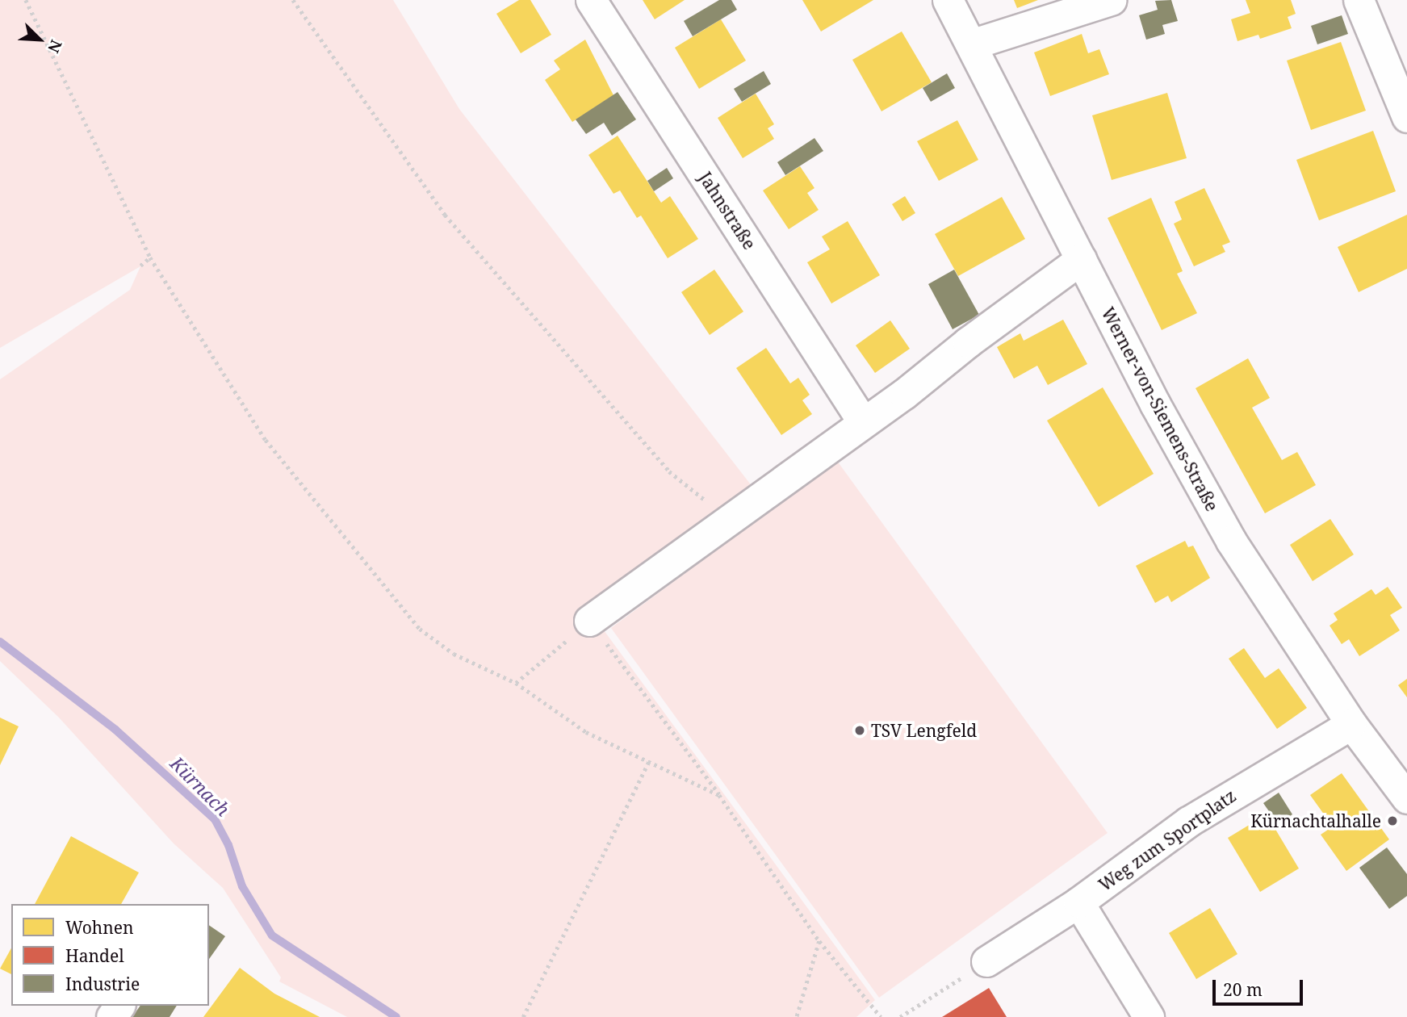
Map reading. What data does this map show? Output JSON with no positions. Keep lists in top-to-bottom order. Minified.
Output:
{"streets":{"street":["Jahnstraße","Werner-von-Siemens-Straße","Weg zum Sportplatz"]},"crossings":[["Werner-von-Siemens-Straße","Weg zum Sportplatz"]],"water":["Kürnach"],"places":["TSV Lengfeld","Kürnachtalhalle"],"legend":["Wohnen","Handel","Industrie"],"scale_bar":"20 m","north":"bottom right"}
